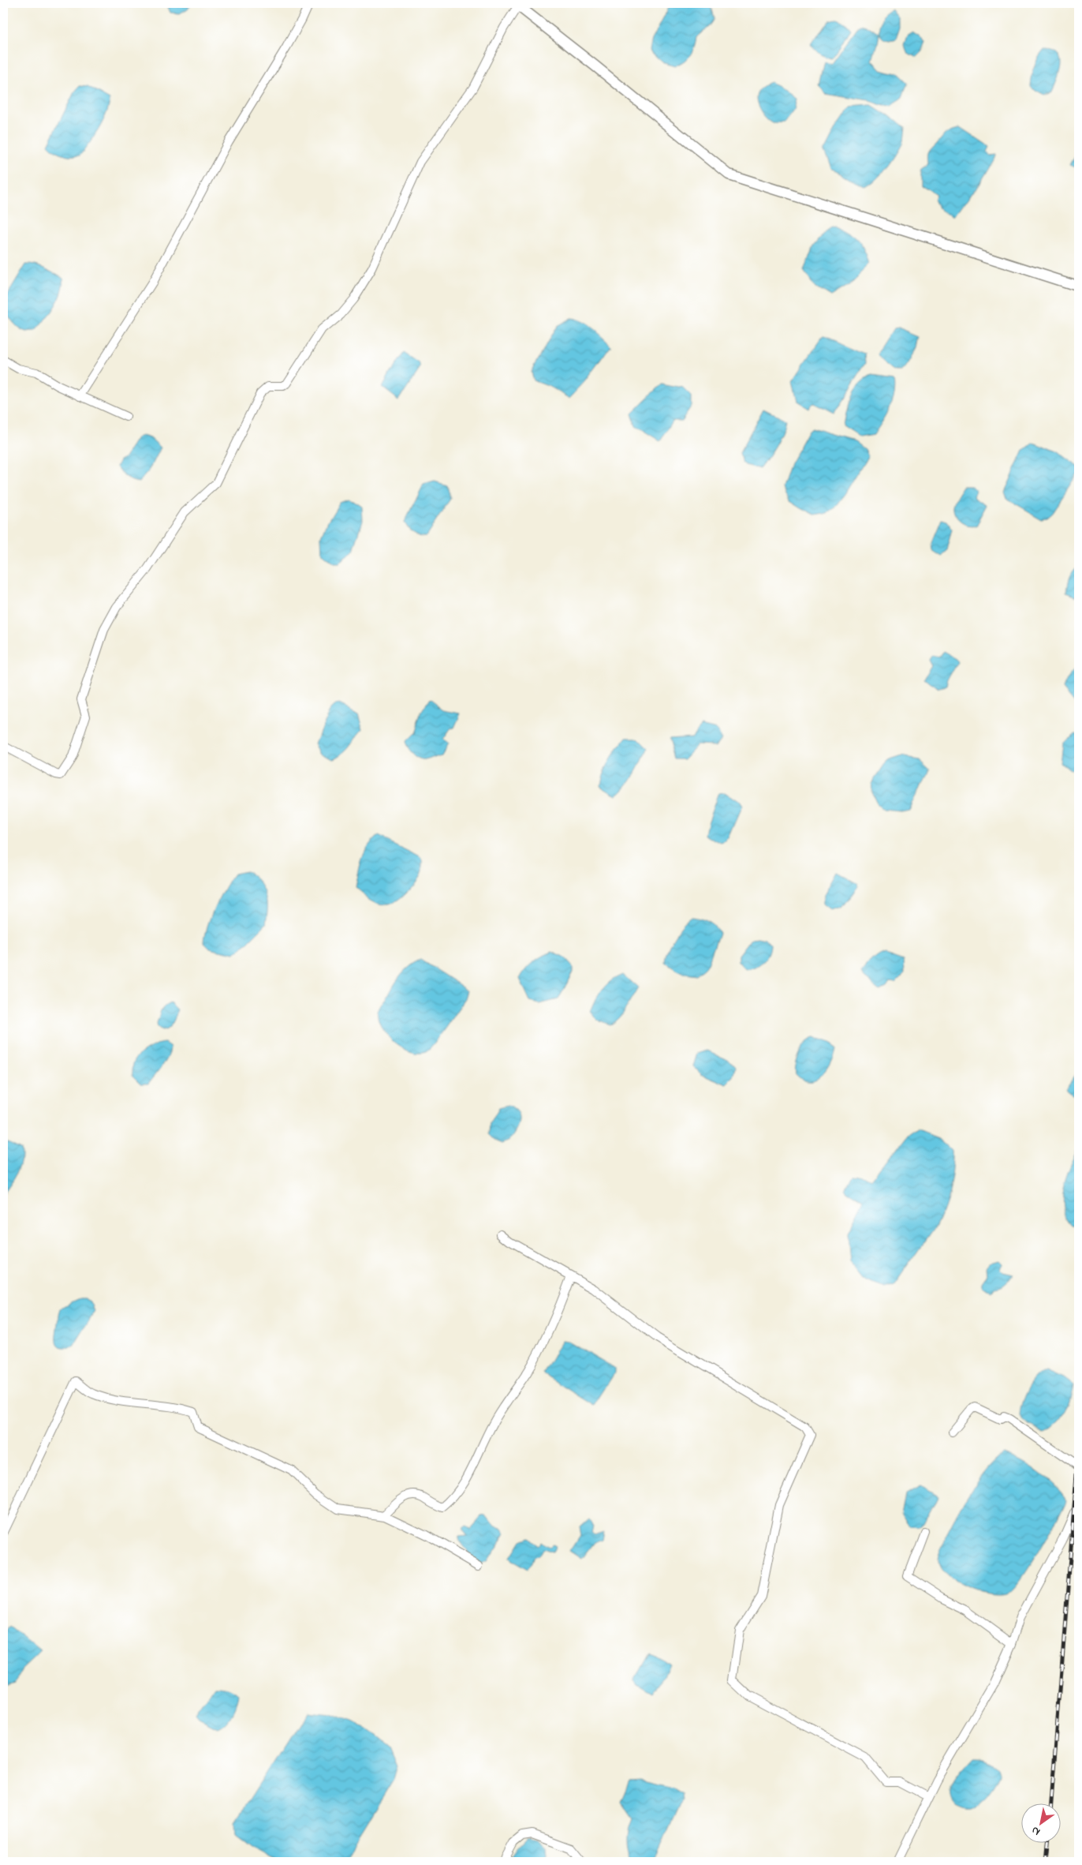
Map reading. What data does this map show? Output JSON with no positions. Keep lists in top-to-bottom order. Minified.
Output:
{"north":"bottom left"}
